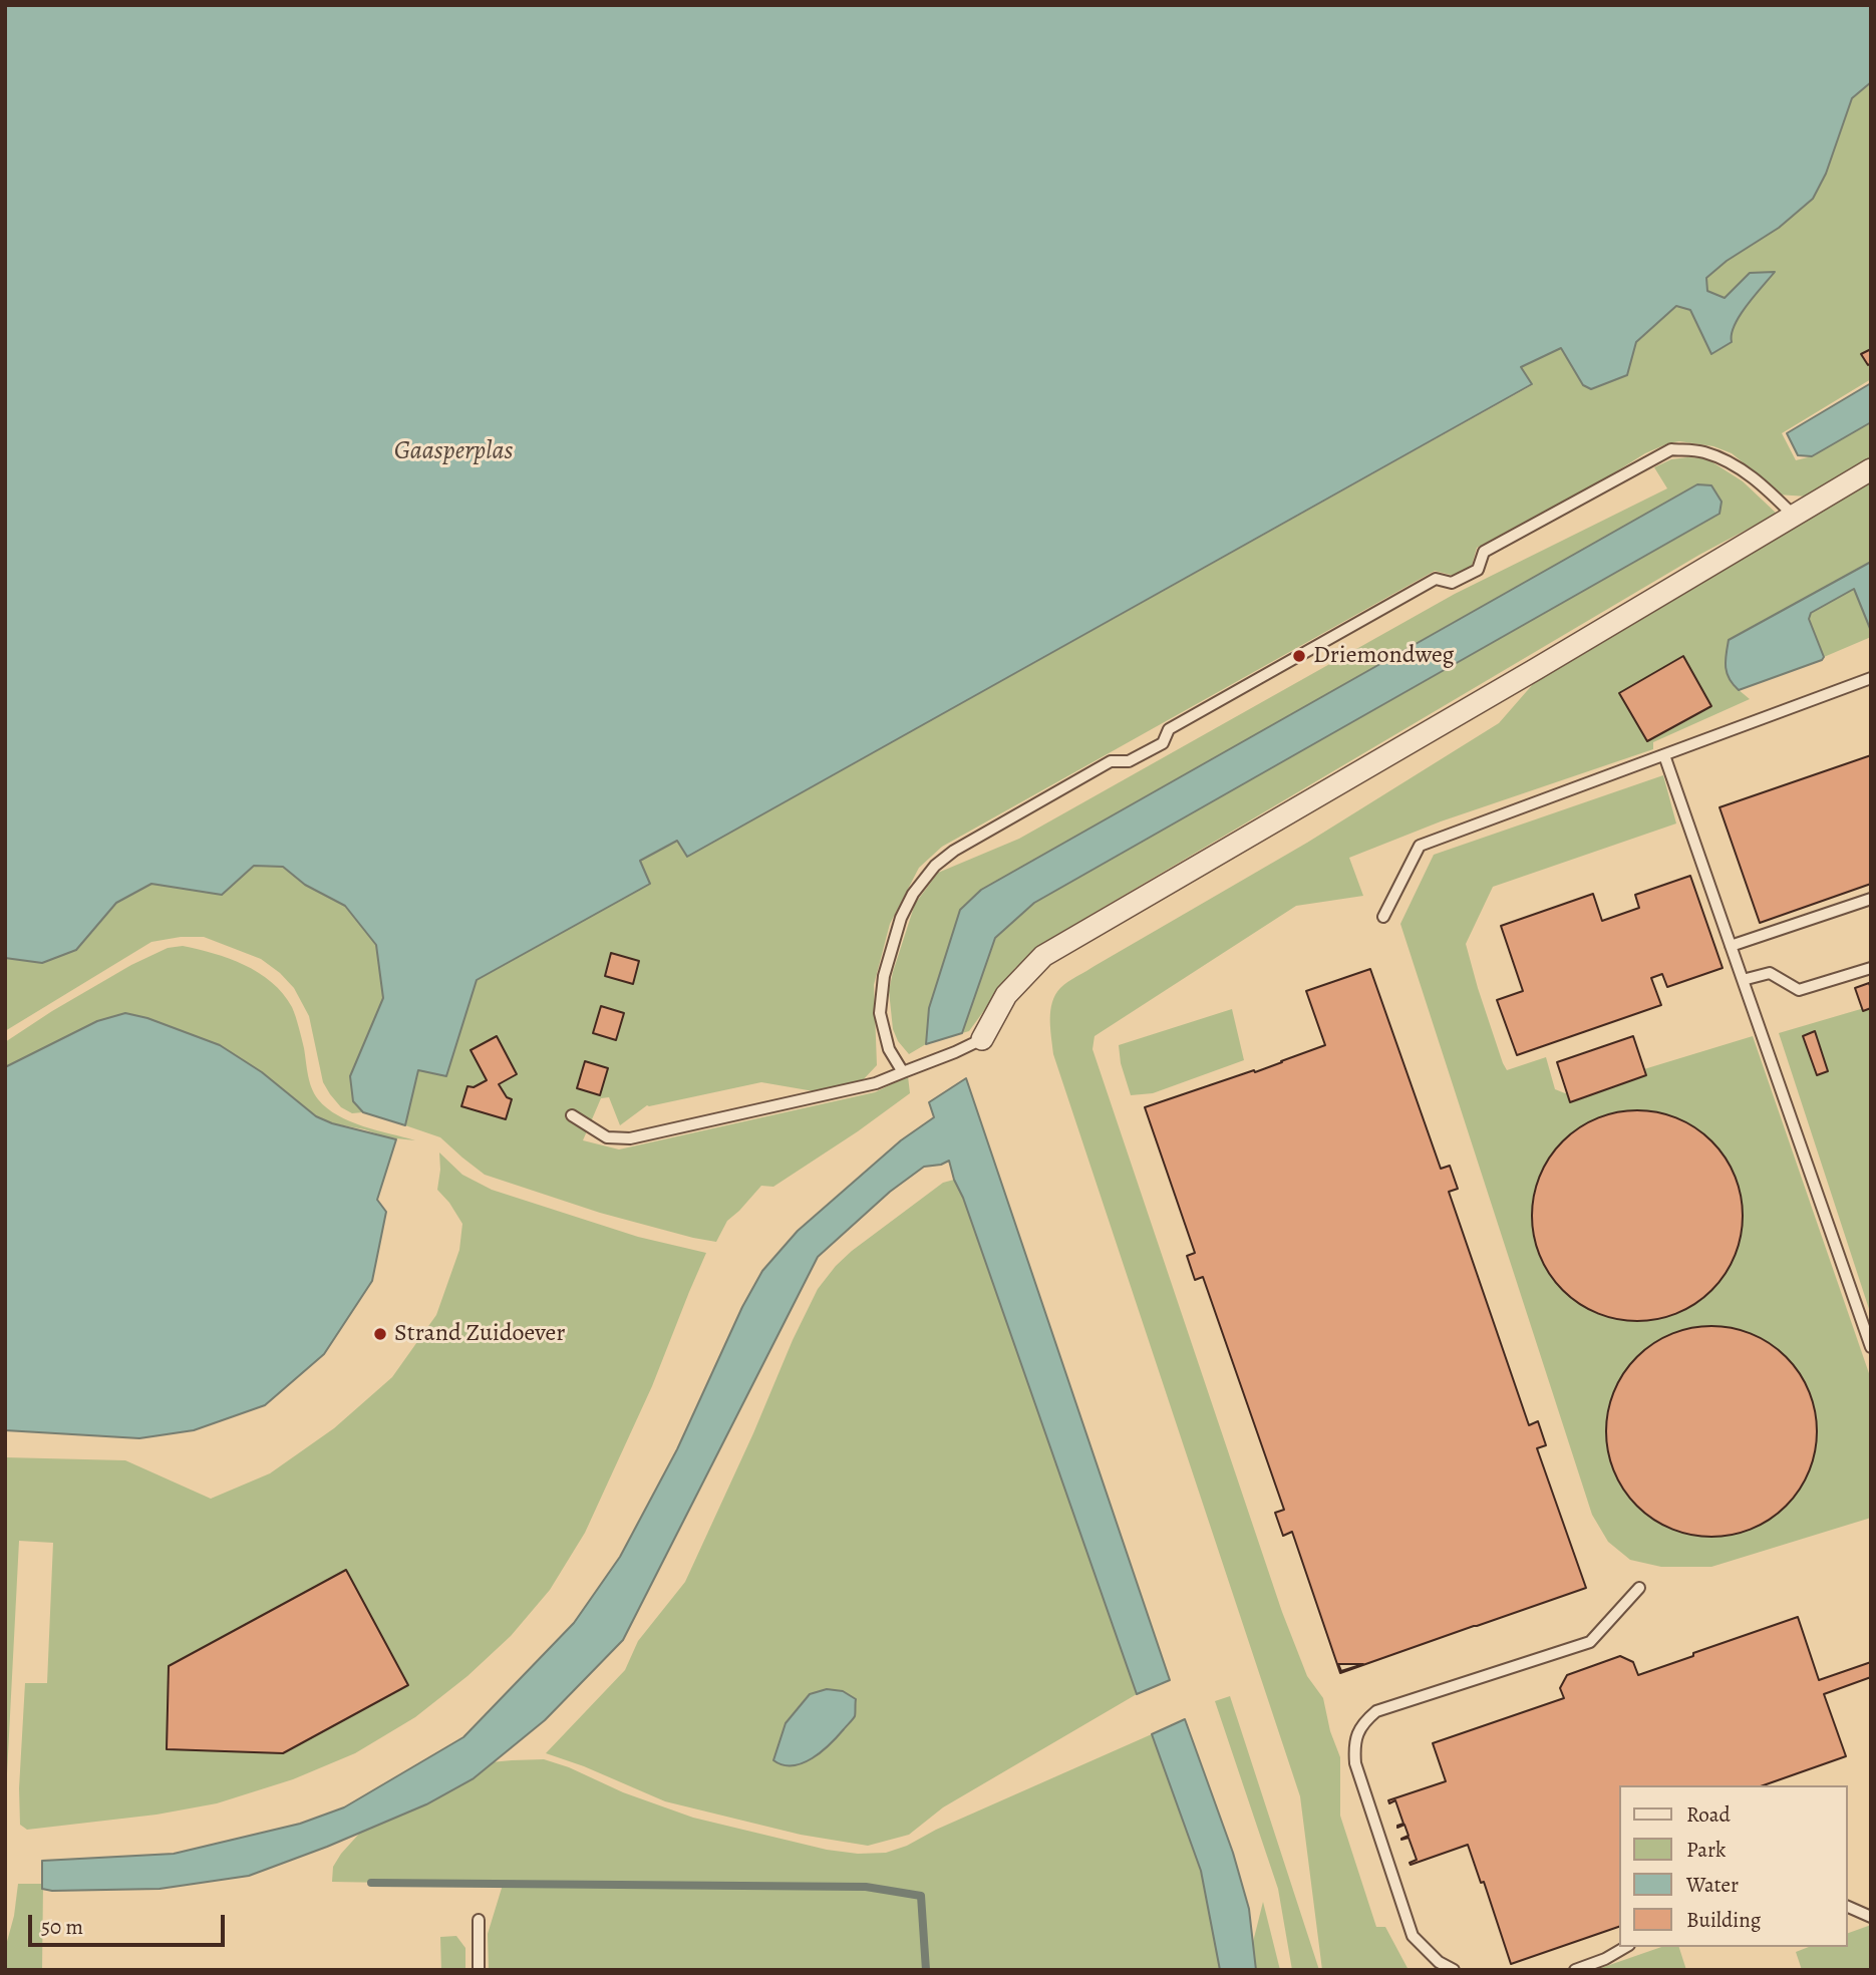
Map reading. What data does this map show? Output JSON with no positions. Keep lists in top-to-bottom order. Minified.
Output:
{"water":["Gaasperplas"],"places":["Driemondweg","Strand Zuidoever"],"legend":["Road","Park","Water","Building"],"scale_bar":"50 m"}
